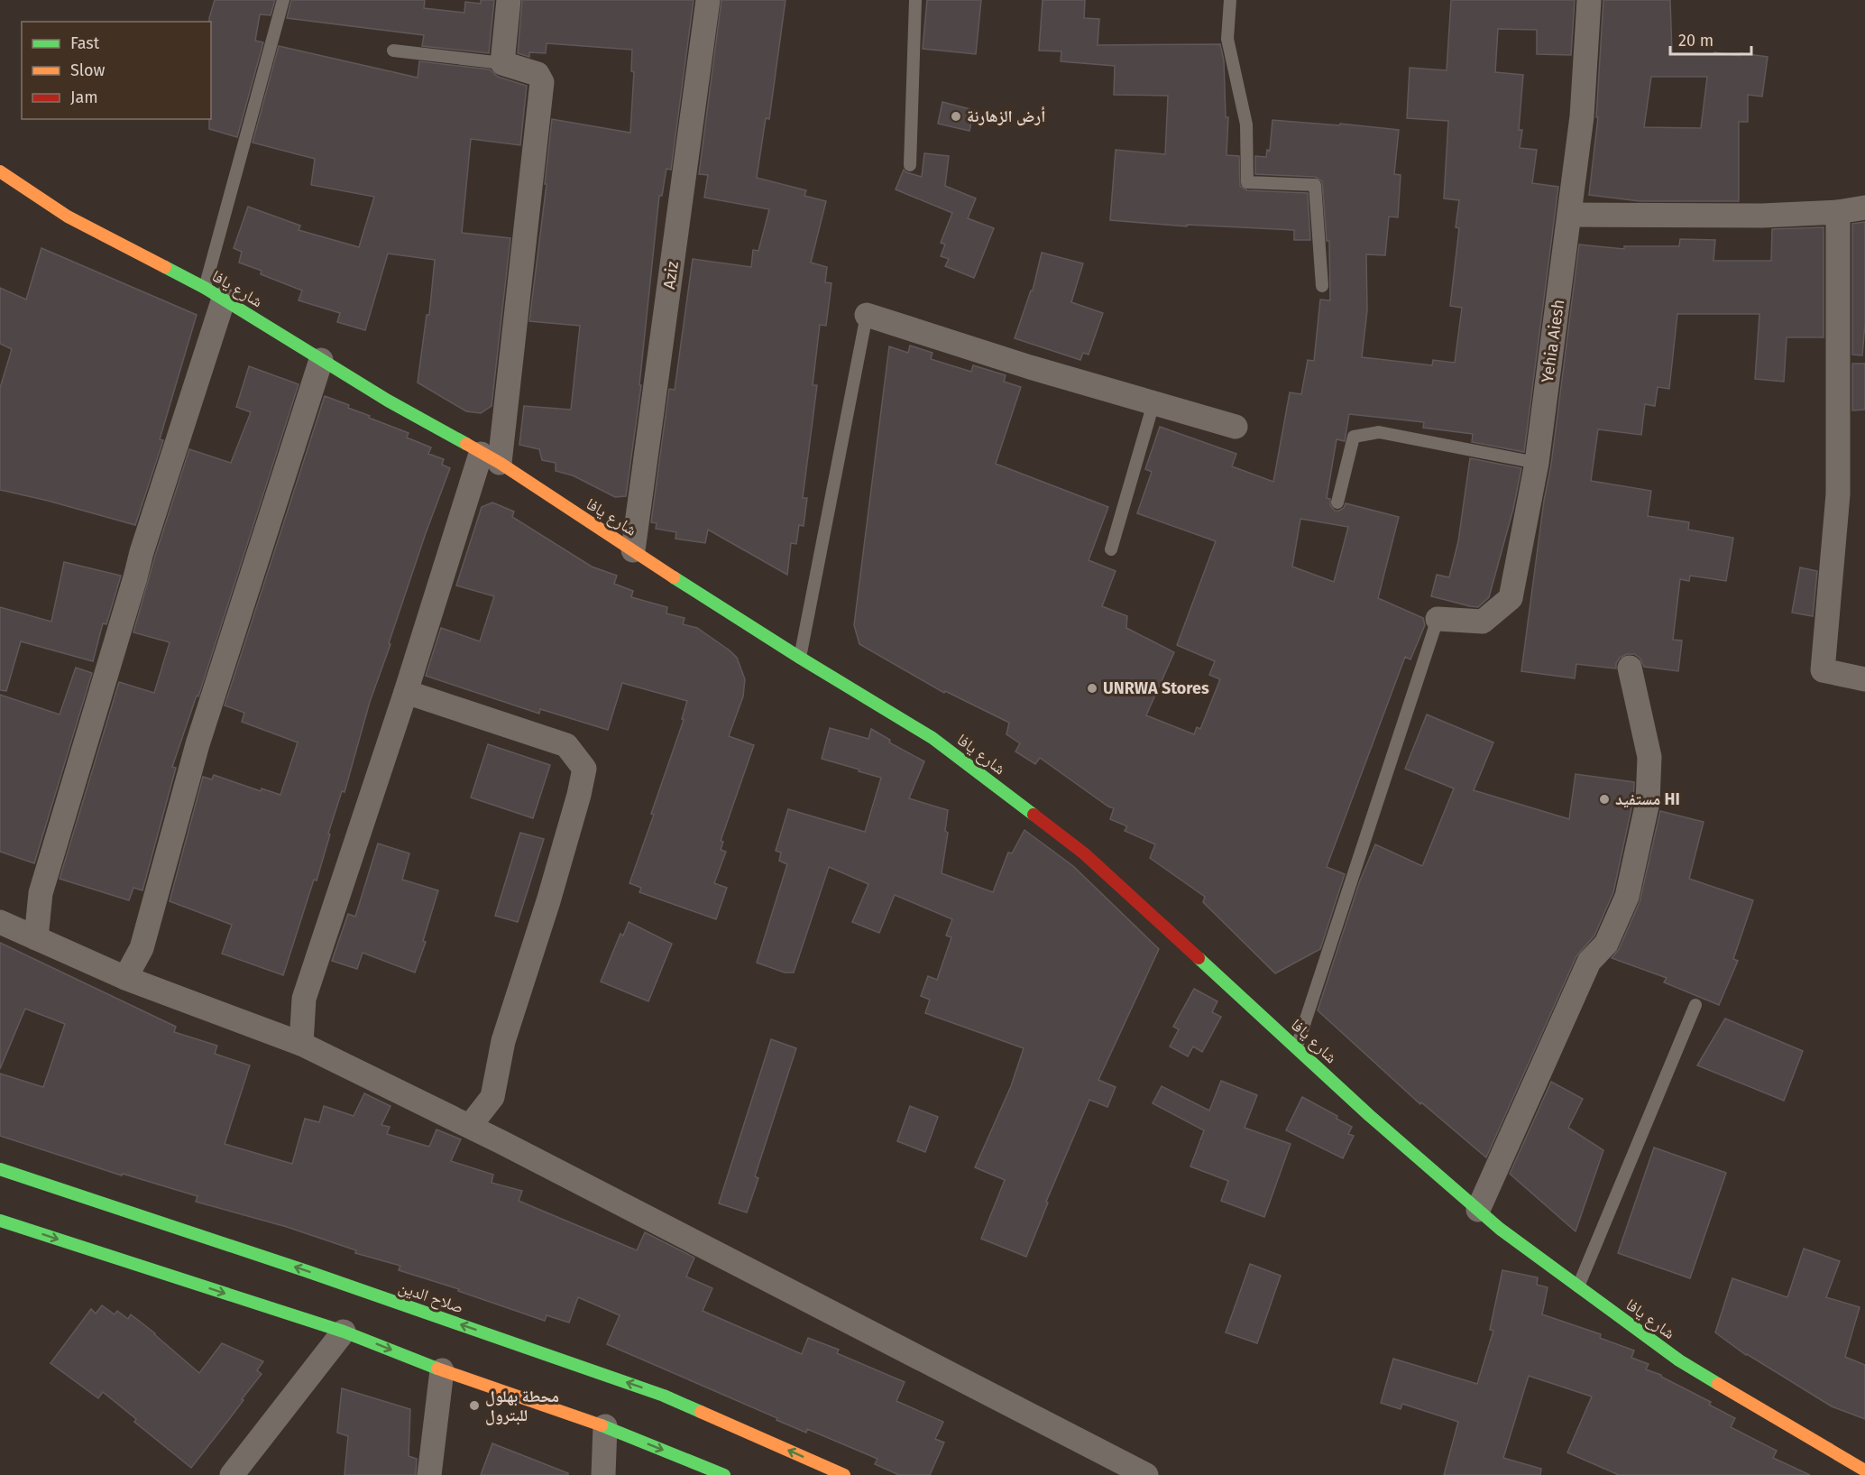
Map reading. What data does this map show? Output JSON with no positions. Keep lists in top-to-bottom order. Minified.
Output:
{"streets":{"main road":["شارع يافا","صلاح الدين"],"street":["Aziz","Yehia Aiesh"]},"crossings":[["Aziz","شارع يافا"]],"places":["أرض الزهارنة","UNRWA Stores","مستفيد HI","محطة بهلول للبترول"],"legend":["Fast","Slow","Jam"],"scale_bar":"20 m"}
